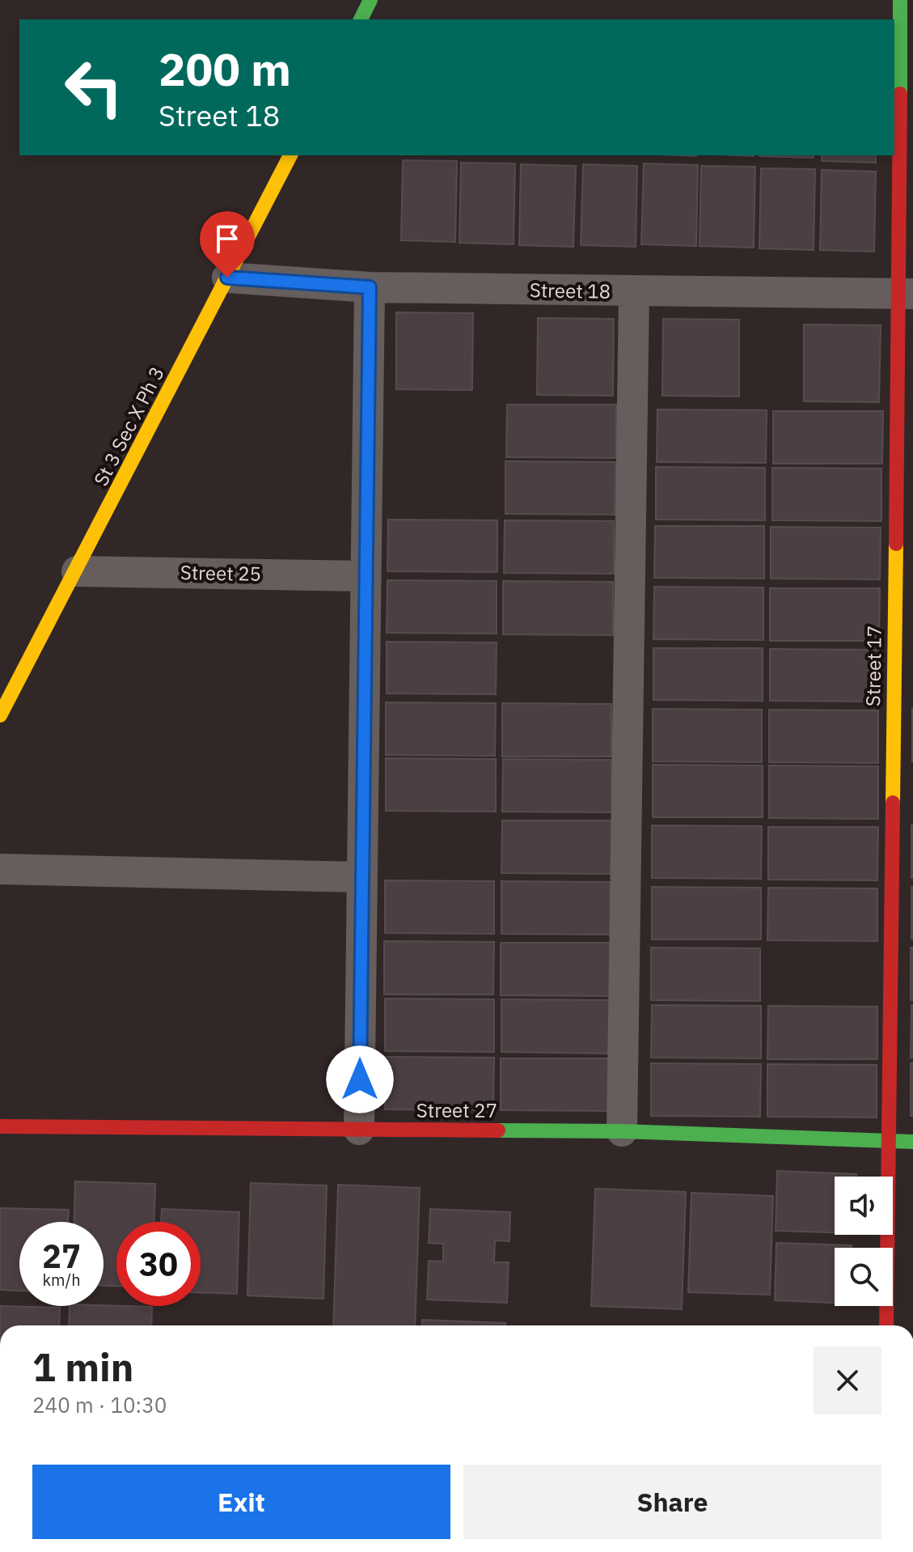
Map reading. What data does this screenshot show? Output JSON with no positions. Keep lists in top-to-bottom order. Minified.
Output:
{"streets":{"street":["Street 18","St 3 Sec X Ph 3","Street 25","Street 17","Street 27"]},"crossings":[["Street 18","St 3 Sec X Ph 3"],["Street 18","Street 17"],["St 3 Sec X Ph 3","Street 25"],["Street 17","Street 27"]],"page":{"turn":["200 m","Street 18"],"speed":"27 km/h","limit":"30","heading":["1 min","240 m · 10:30"],"buttons":["Exit","Share"]}}
